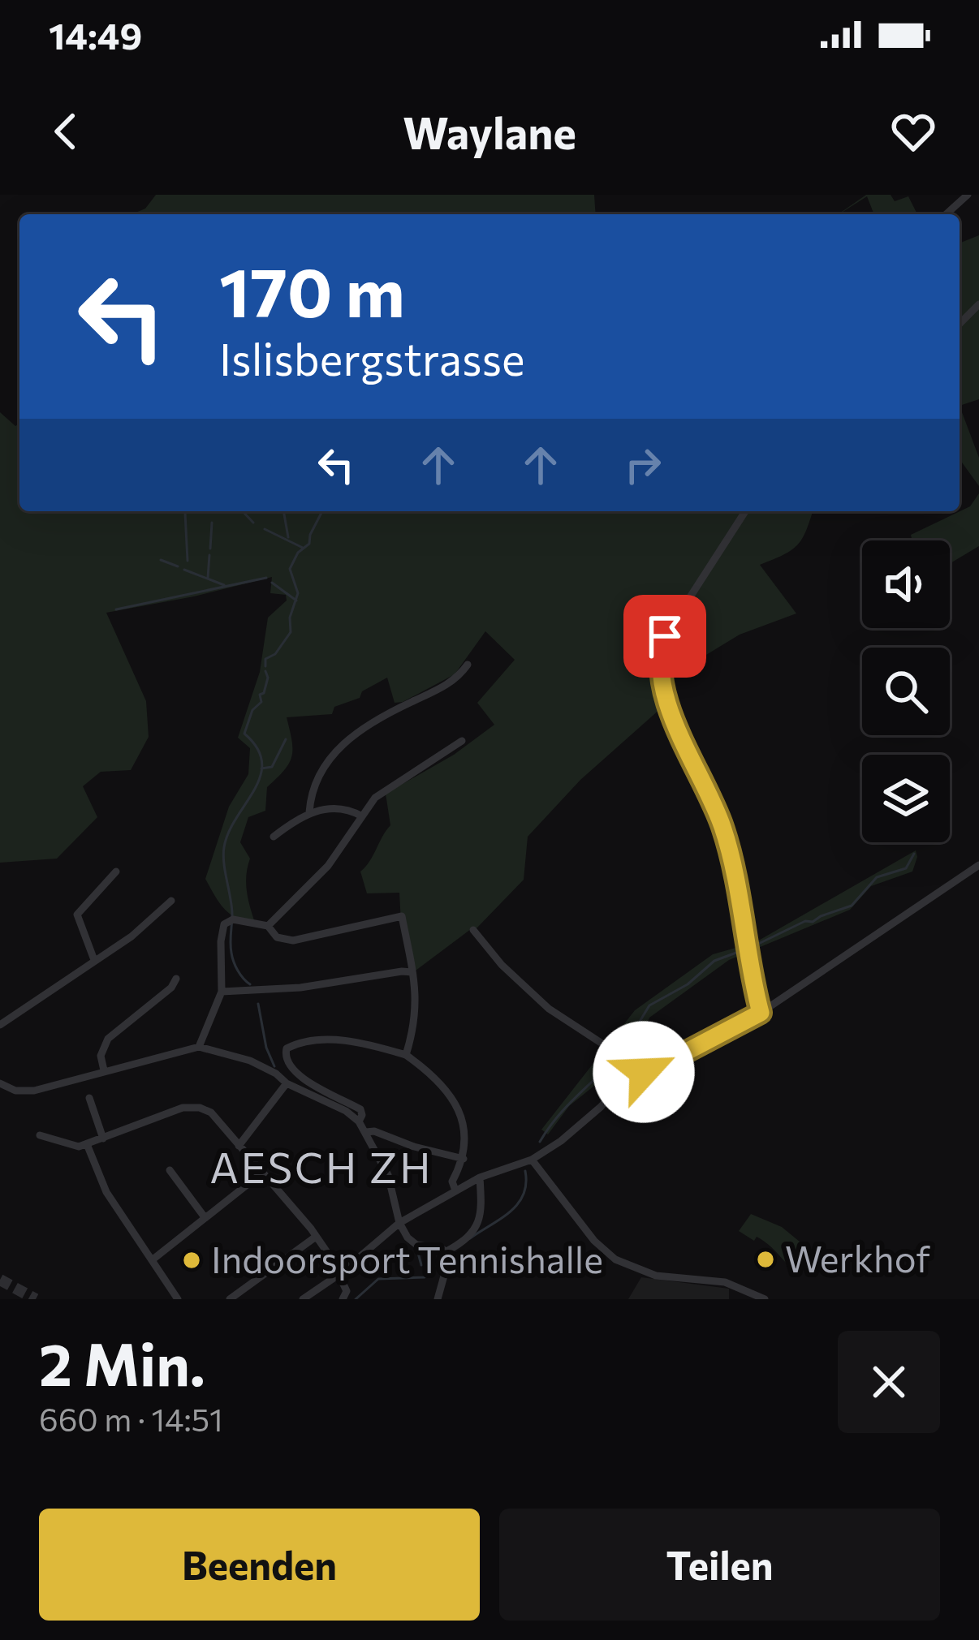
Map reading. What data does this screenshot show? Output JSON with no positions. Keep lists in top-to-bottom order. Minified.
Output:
{"districts":["AESCH ZH"],"places":["Werkhof","Indoorsport Tennishalle"],"page":{"status":"14:49","header":"Waylane","turn":["170 m","Islisbergstrasse"],"heading":["2 Min.","660 m · 14:51"],"buttons":["Beenden","Teilen"]}}
